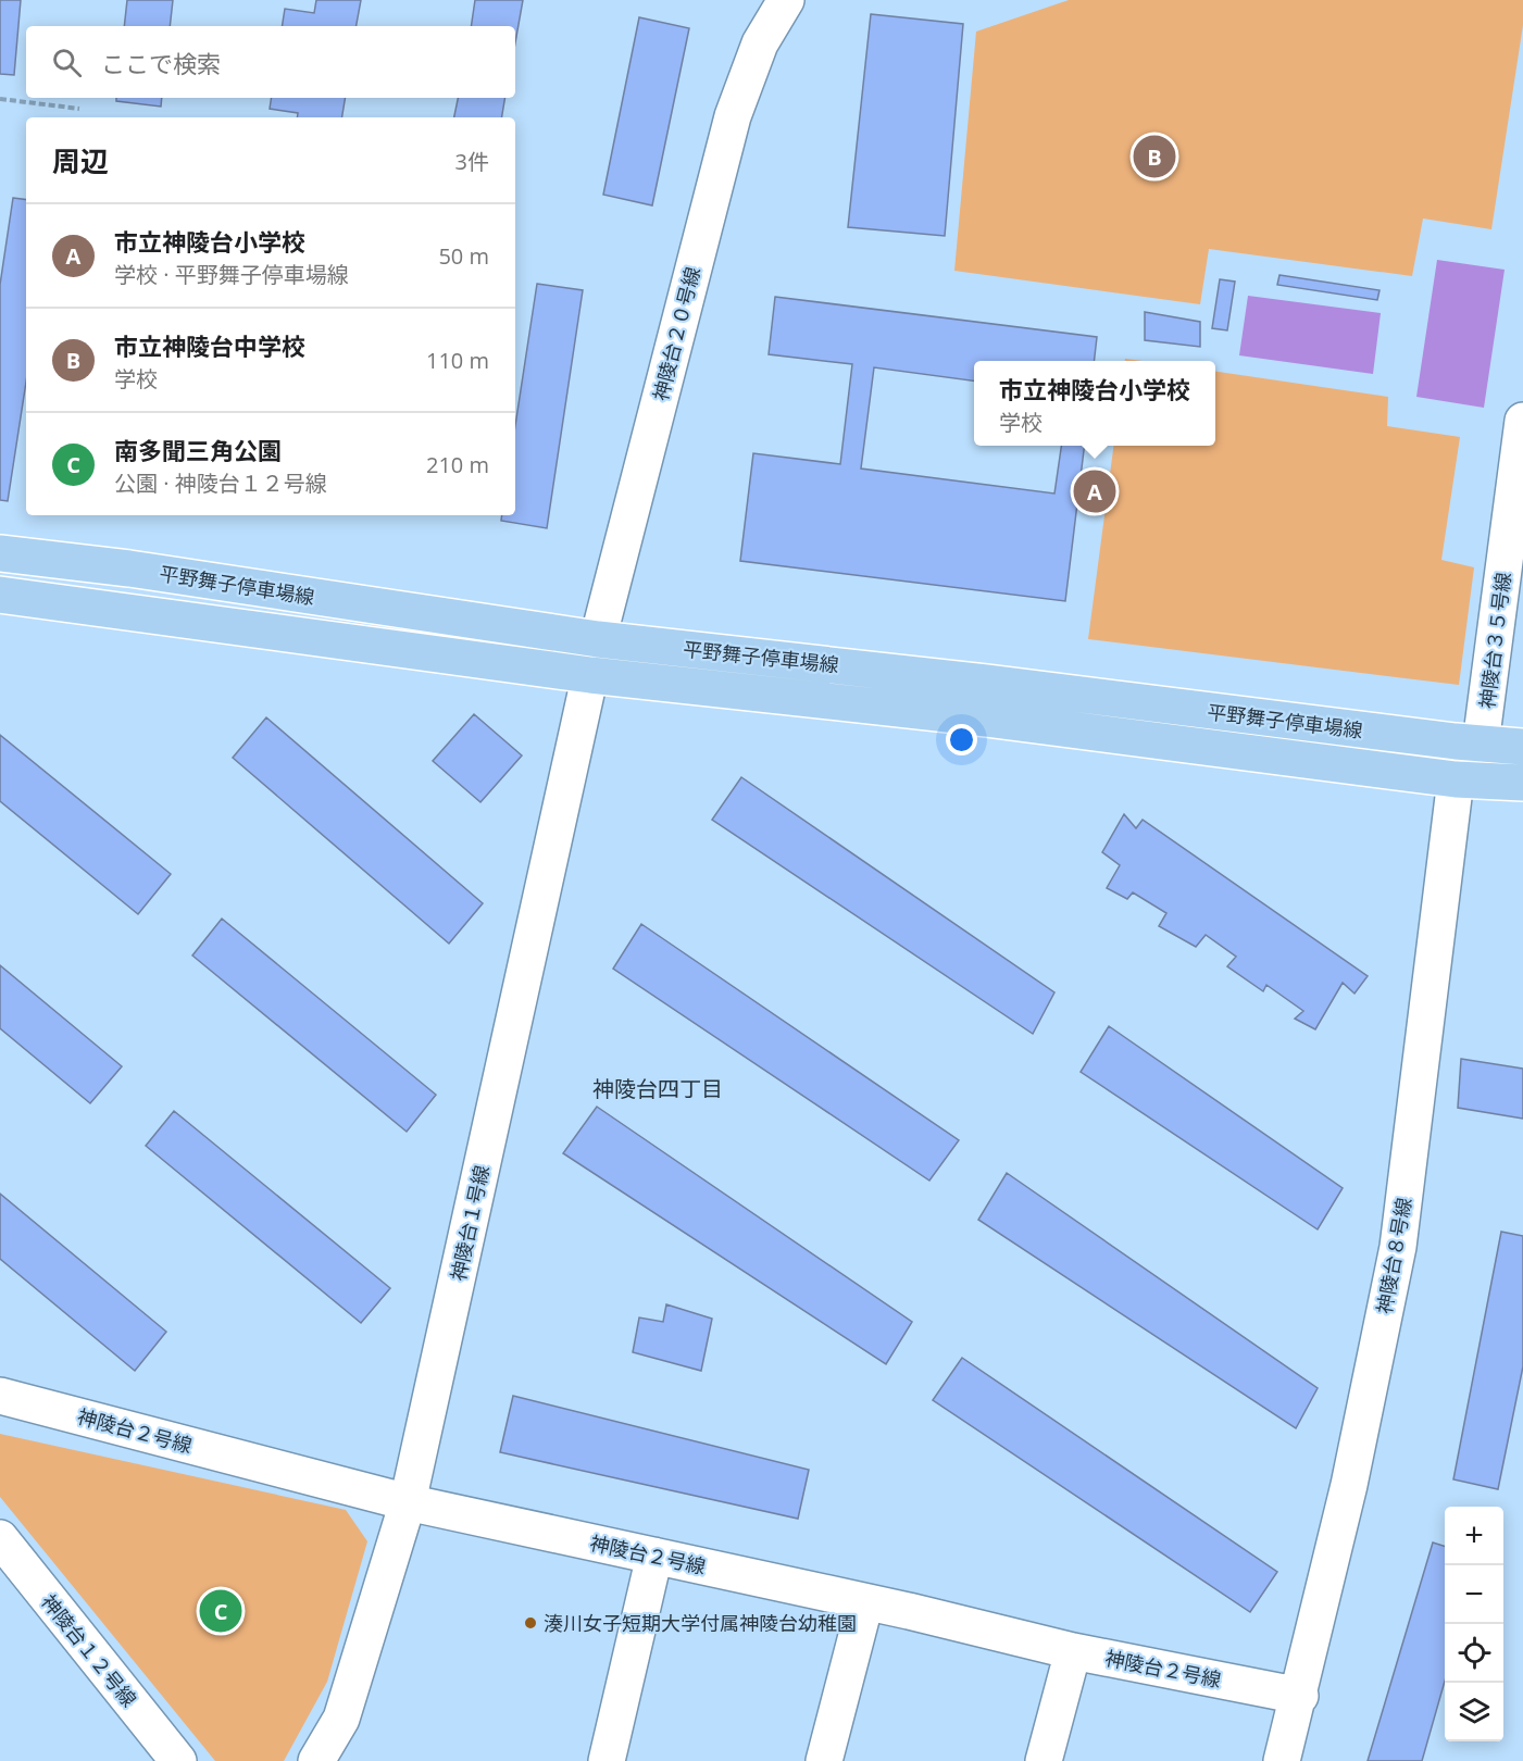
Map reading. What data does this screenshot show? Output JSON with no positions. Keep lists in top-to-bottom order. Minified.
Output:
{"streets":{"main road":["平野舞子停車場線"],"street":["神陵台２０号線","神陵台３５号線","神陵台１号線","神陵台８号線","神陵台２号線","神陵台１２号線"]},"crossings":[["神陵台２０号線","平野舞子停車場線"],["神陵台２０号線","神陵台１号線"],["平野舞子停車場線","神陵台３５号線"],["平野舞子停車場線","神陵台１号線"],["平野舞子停車場線","神陵台８号線"],["神陵台３５号線","神陵台８号線"],["神陵台１号線","神陵台２号線"],["神陵台８号線","神陵台２号線"]],"districts":["神陵台四丁目"],"places":["湊川女子短期大学付属神陵台幼稚園"],"page":{"search":"ここで検索","heading":["周辺","3件"],"pins":["B","A","C"],"list":[{"mark":"A","name":"市立神陵台小学校","note":"学校 · 平野舞子停車場線","value":"50 m"},{"mark":"B","name":"市立神陵台中学校","note":"学校","value":"110 m"},{"mark":"C","name":"南多聞三角公園","note":"公園 · 神陵台１２号線","value":"210 m"}],"popup":["市立神陵台小学校","学校"],"map_buttons":["+","−"]}}
